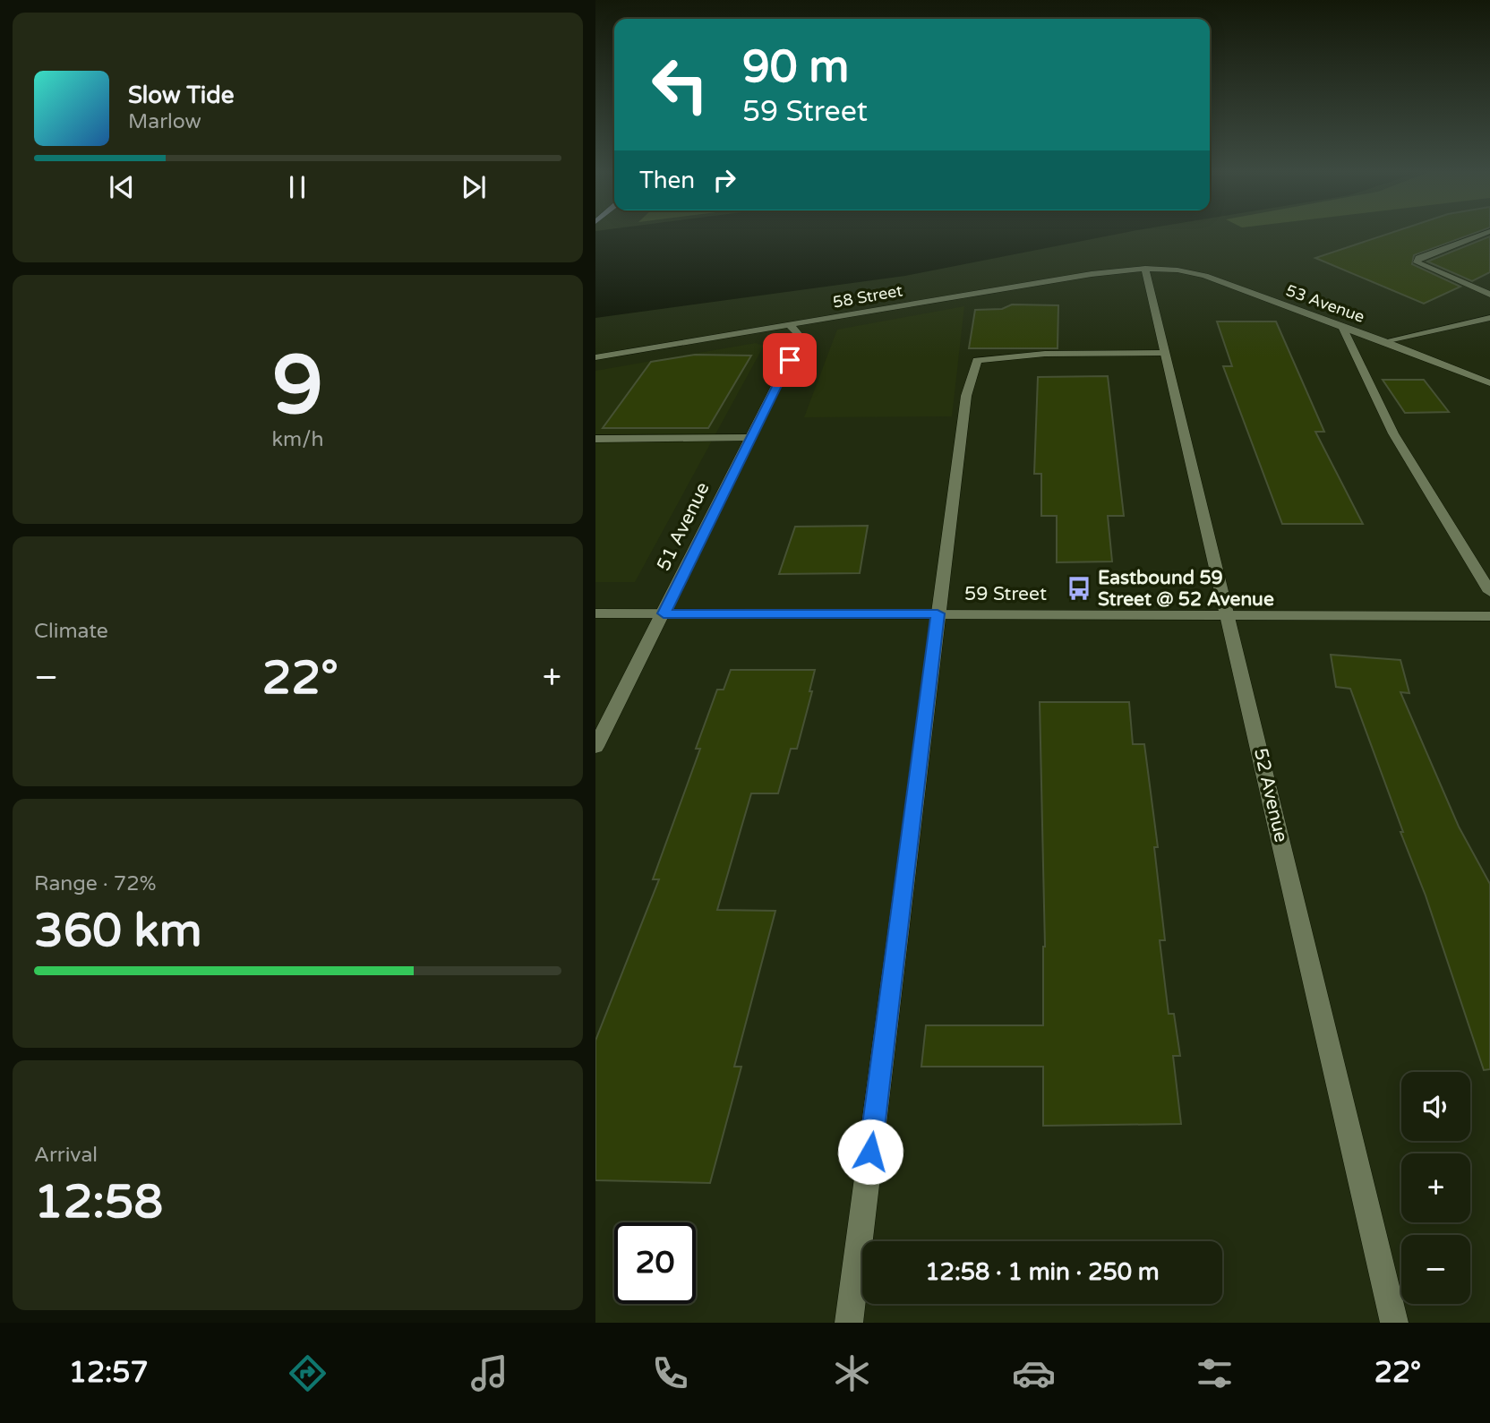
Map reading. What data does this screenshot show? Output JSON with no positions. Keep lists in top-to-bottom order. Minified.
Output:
{"streets":{"street":["58 Street","53 Avenue","51 Avenue","59 Street","52 Avenue"]},"crossings":[["58 Street","53 Avenue"],["58 Street","51 Avenue"],["58 Street","52 Avenue"],["53 Avenue","52 Avenue"],["51 Avenue","59 Street"],["59 Street","52 Avenue"]],"places":{"bus stop":["Eastbound 59 Street @ 52 Avenue"]},"page":{"turn":["90 m","59 Street"],"song":["Slow Tide","Marlow"],"then":"Then","tile":[["9","km/h"],"Climate",["Range · 72%","360 km"],["Arrival","12:58"]],"heat":["−","22°","+"],"map_buttons":["+","−"],"limit":"20","trip":"12:58 · 1 min · 250 m","tabs":["12:57","22°"]}}
